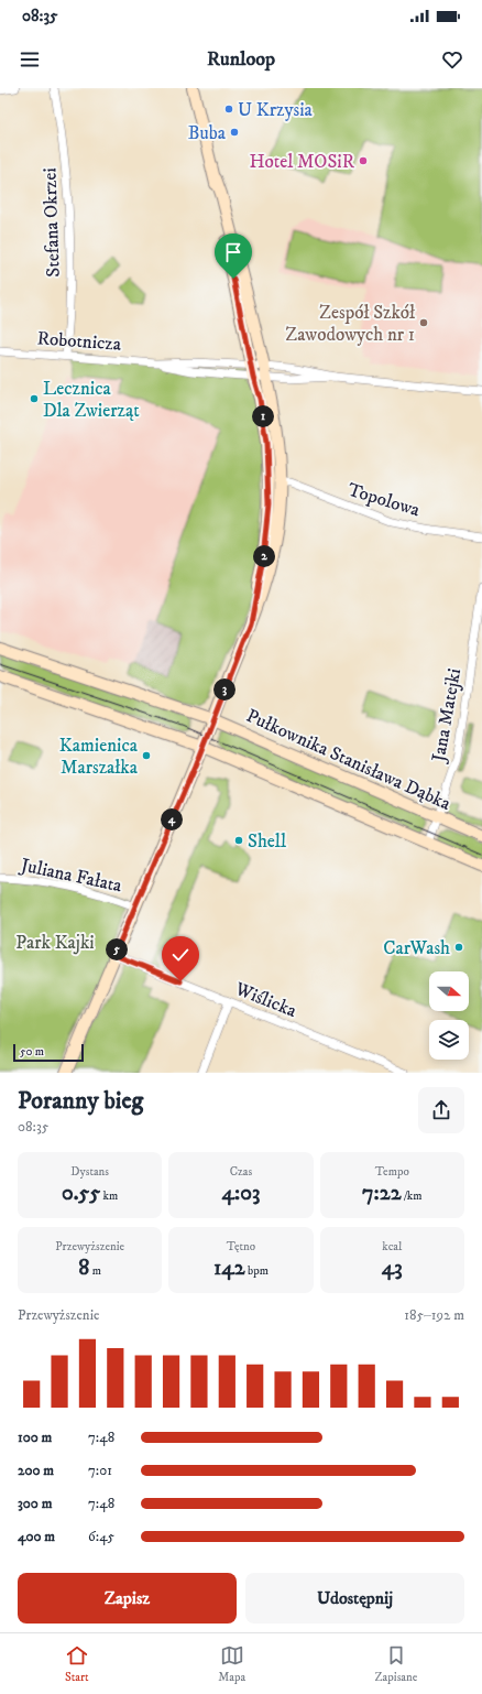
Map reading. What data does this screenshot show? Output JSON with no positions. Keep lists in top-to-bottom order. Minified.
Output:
{"streets":{"main road":["Pułkownika Stanisława Dąbka"],"street":["Stefana Okrzei","Robotnicza","Topolowa","Jana Matejki","Juliana Fałata","Wiślicka"]},"crossings":[["Stefana Okrzei","Robotnicza"],["Jana Matejki","Pułkownika Stanisława Dąbka"]],"parks":["Park Kajki"],"places":["U Krzysia","Buba","Hotel MOSiR","Zespół Szkół Zawodowych nr 1","Lecznica Dla Zwierząt","Kamienica Marszałka","Shell","CarWash"],"scale_bar":"50 m","north":"right","page":{"status":"08:35","header":"Runloop","pins":["1","2","3","4","5"],"scale":"50 m","heading":["Poranny bieg","08:35"],"stats":[["Dystans","0.55 km"],["Czas","4:03"],["Tempo","7:22 /km"],["Przewyższenie","8 m"],["Tętno","142 bpm"],["kcal","43"]],"chart":["Przewyższenie","185–192 m"],"list":[{"name":"100 m","note":"7:48"},{"name":"200 m","note":"7:01"},{"name":"300 m","note":"7:48"},{"name":"400 m","note":"6:45"}],"buttons":["Zapisz","Udostępnij"],"tabs":["Start","Mapa","Zapisane"]}}
